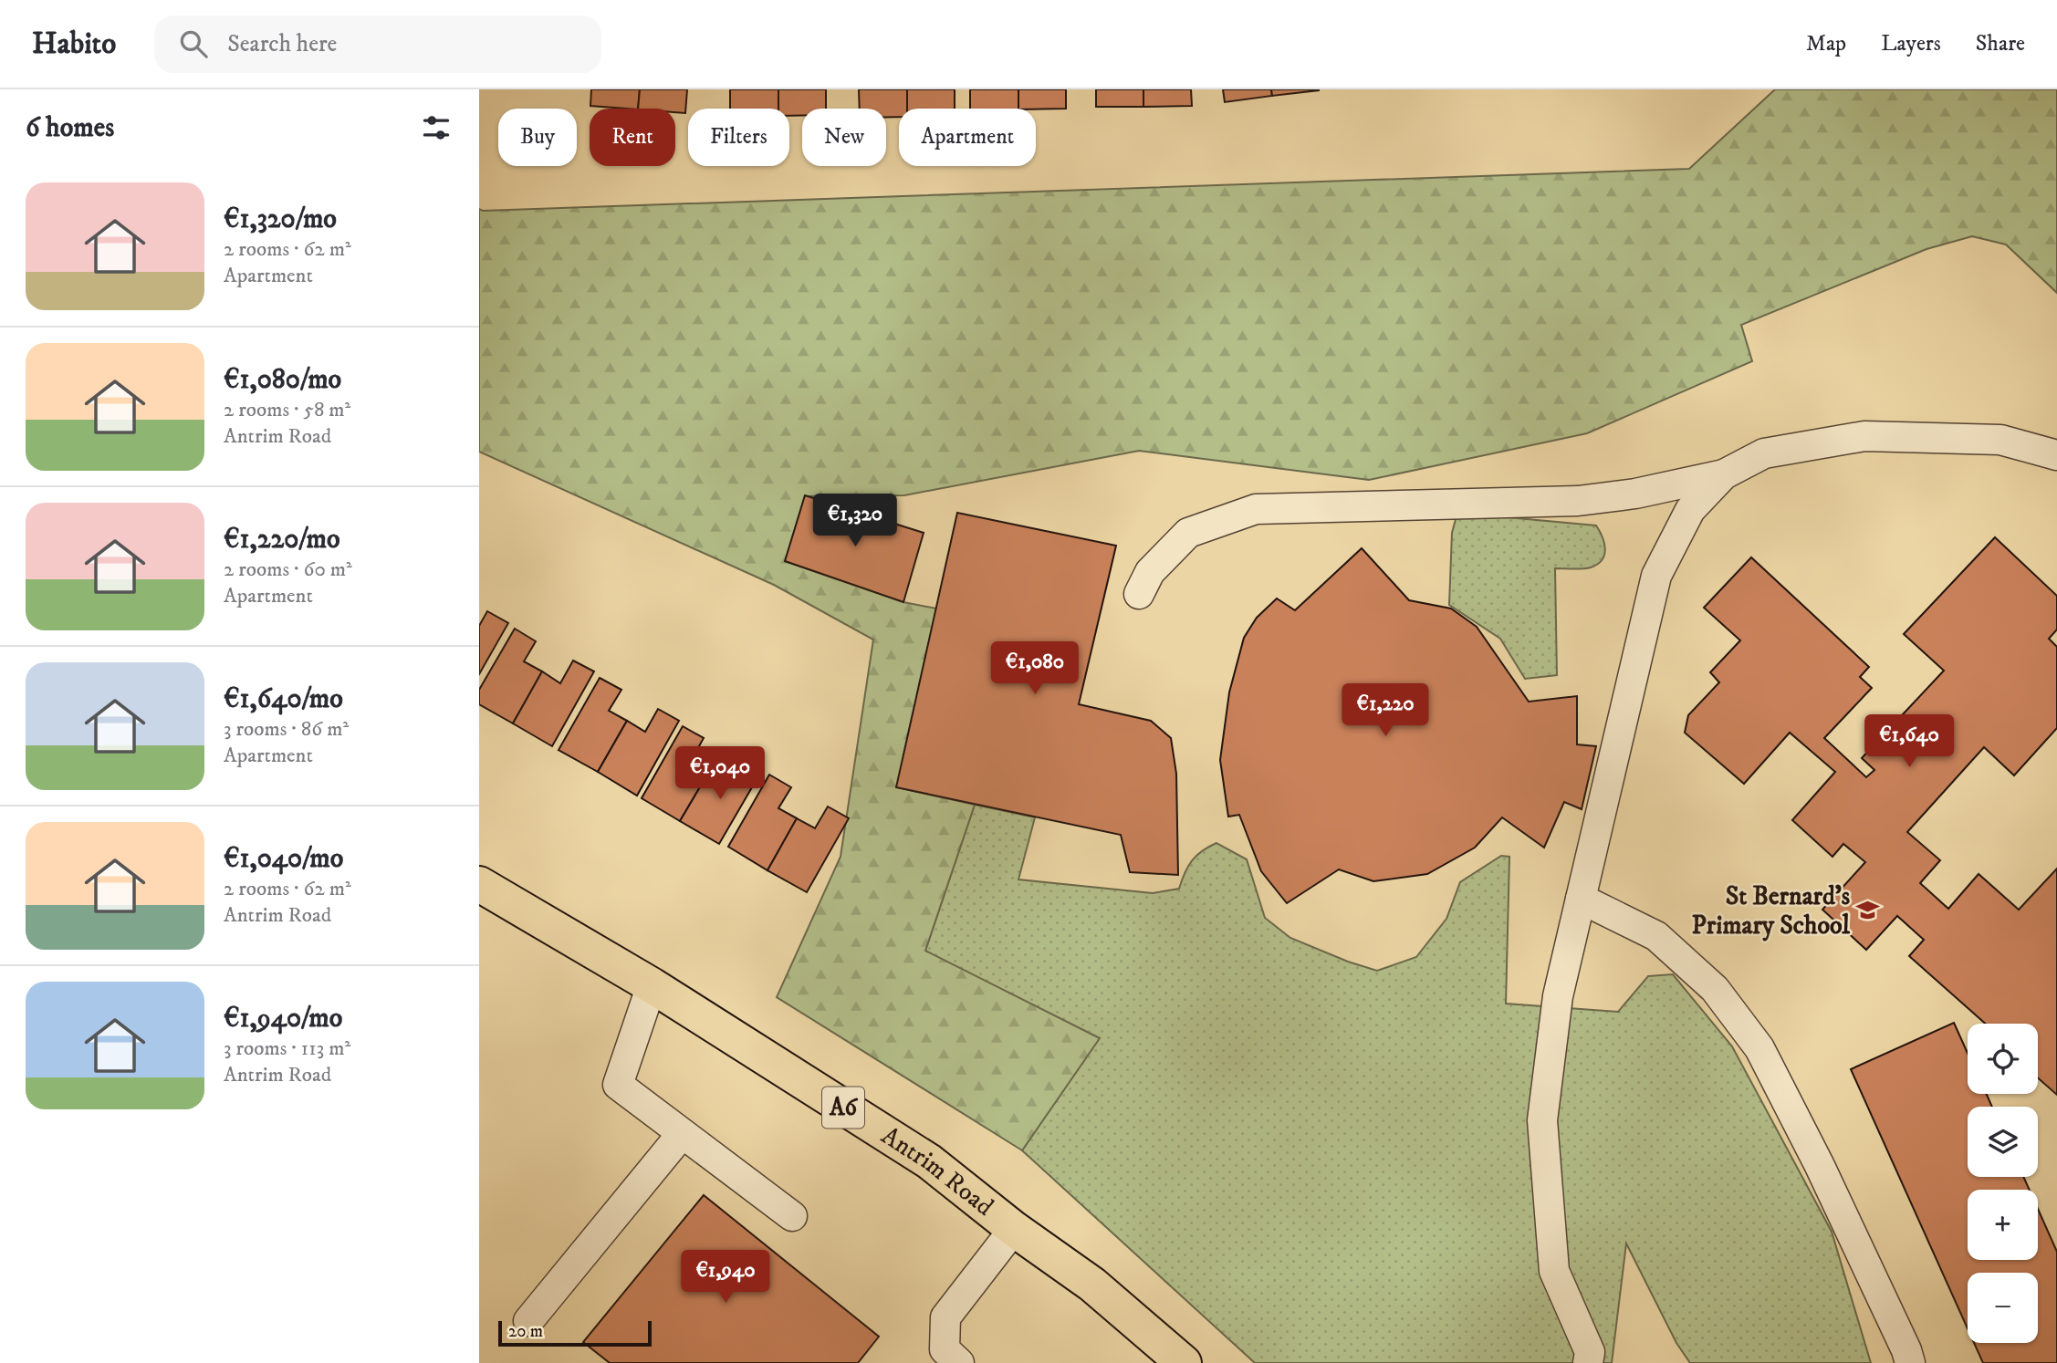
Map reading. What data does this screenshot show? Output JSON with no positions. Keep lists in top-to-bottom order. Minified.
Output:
{"streets":{"main road":["A6","Antrim Road"]},"places":{"school or university":["St Bernard's Primary School"]},"scale_bar":"20 m","page":{"header":"Habito","search":"Search here","nav":["Map","Layers","Share"],"heading":"6 homes","chip":["Buy","Rent","Filters","New","Apartment"],"list":[{"name":"€1,320/mo","note":"2 rooms · 62 m² · Apartment"},{"name":"€1,080/mo","note":"2 rooms · 58 m² · Antrim Road"},{"name":"€1,220/mo","note":"2 rooms · 60 m² · Apartment"},{"name":"€1,640/mo","note":"3 rooms · 86 m² · Apartment"},{"name":"€1,040/mo","note":"2 rooms · 62 m² · Antrim Road"},{"name":"€1,940/mo","note":"3 rooms · 113 m² · Antrim Road"}],"price":["€1,320","€1,080","€1,220","€1,640","€1,040","€1,940"],"map_buttons":["+","−"],"scale":"20 m"}}
